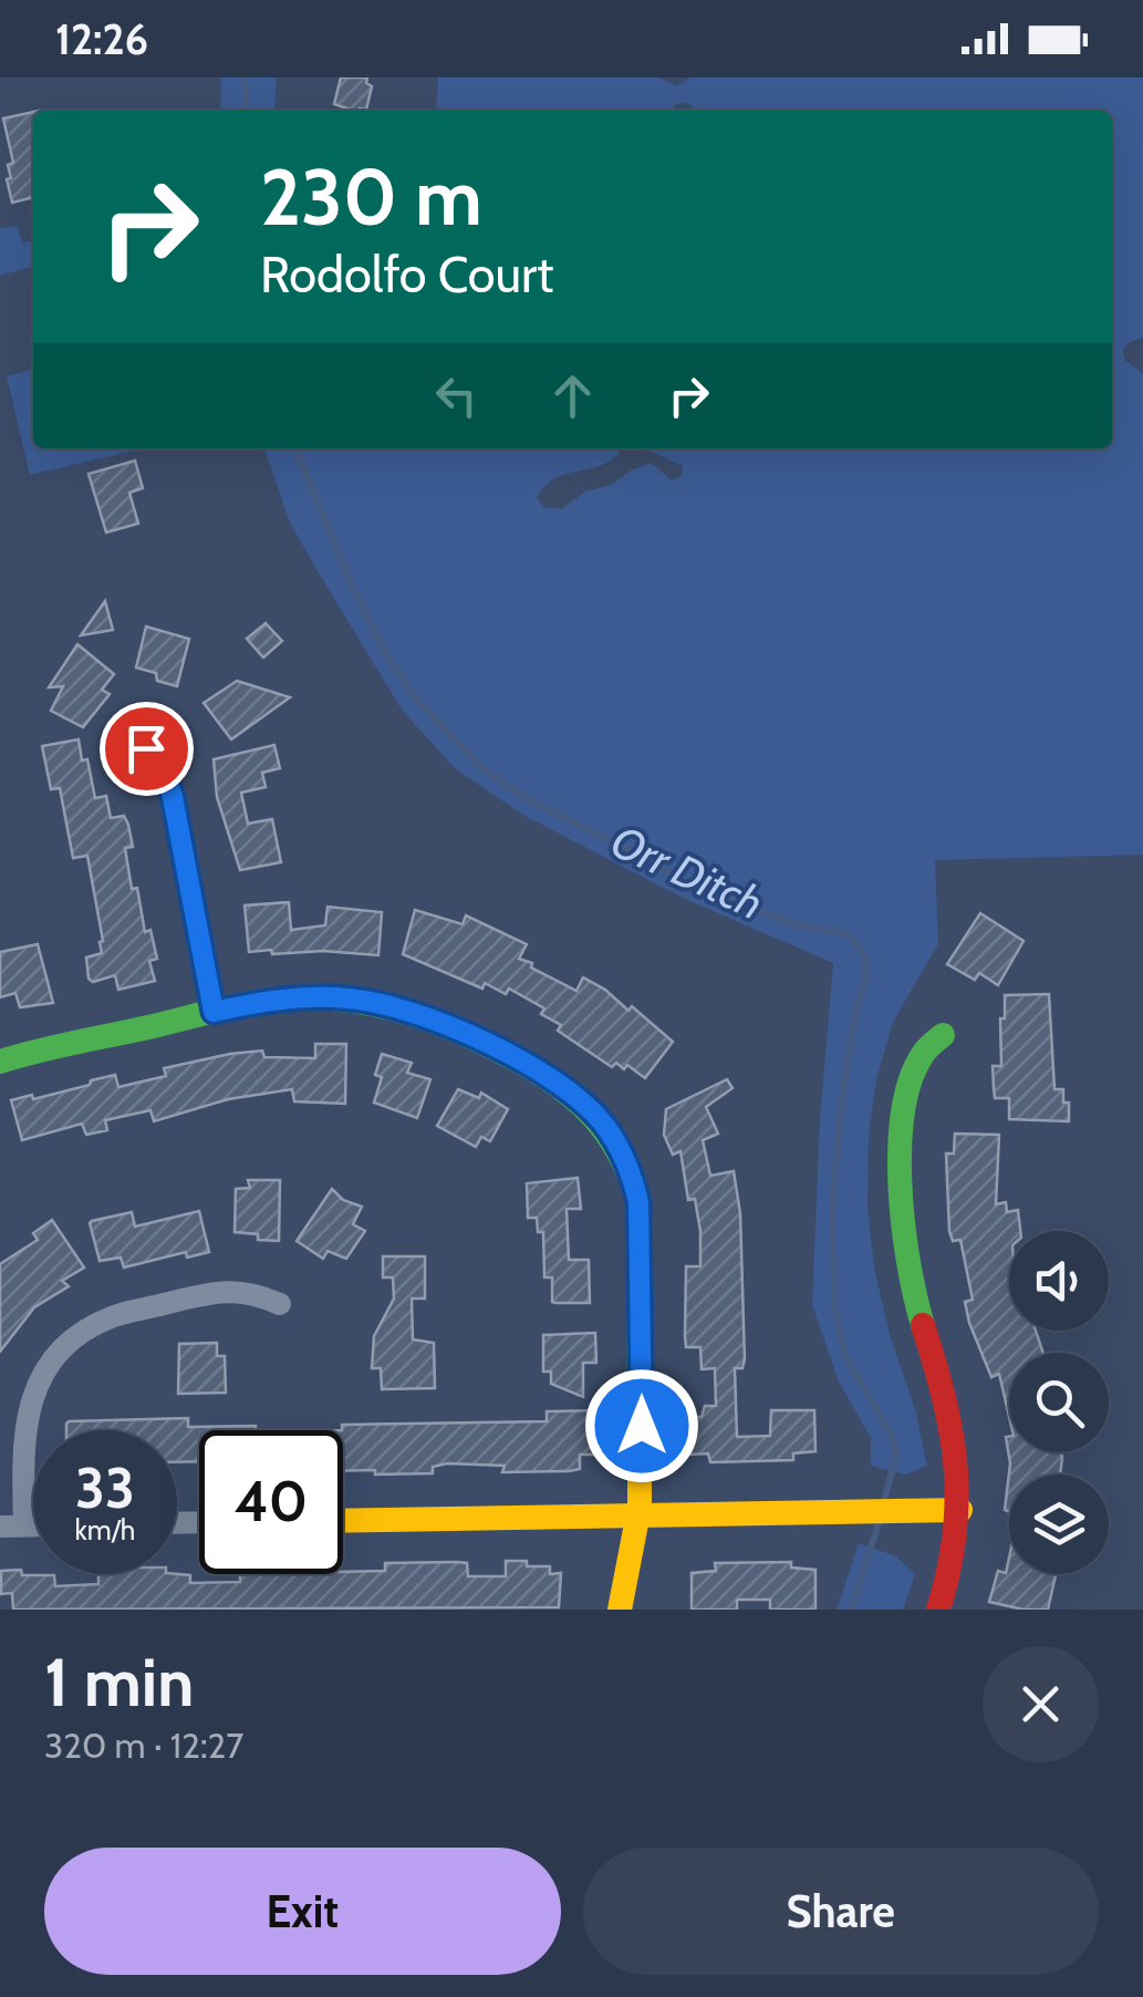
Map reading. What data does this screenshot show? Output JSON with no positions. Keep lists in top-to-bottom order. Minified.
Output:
{"water":["Orr Ditch"],"page":{"status":"12:26","turn":["230 m","Rodolfo Court"],"speed":"33 km/h","limit":"40","heading":["1 min","320 m · 12:27"],"buttons":["Exit","Share"]}}
